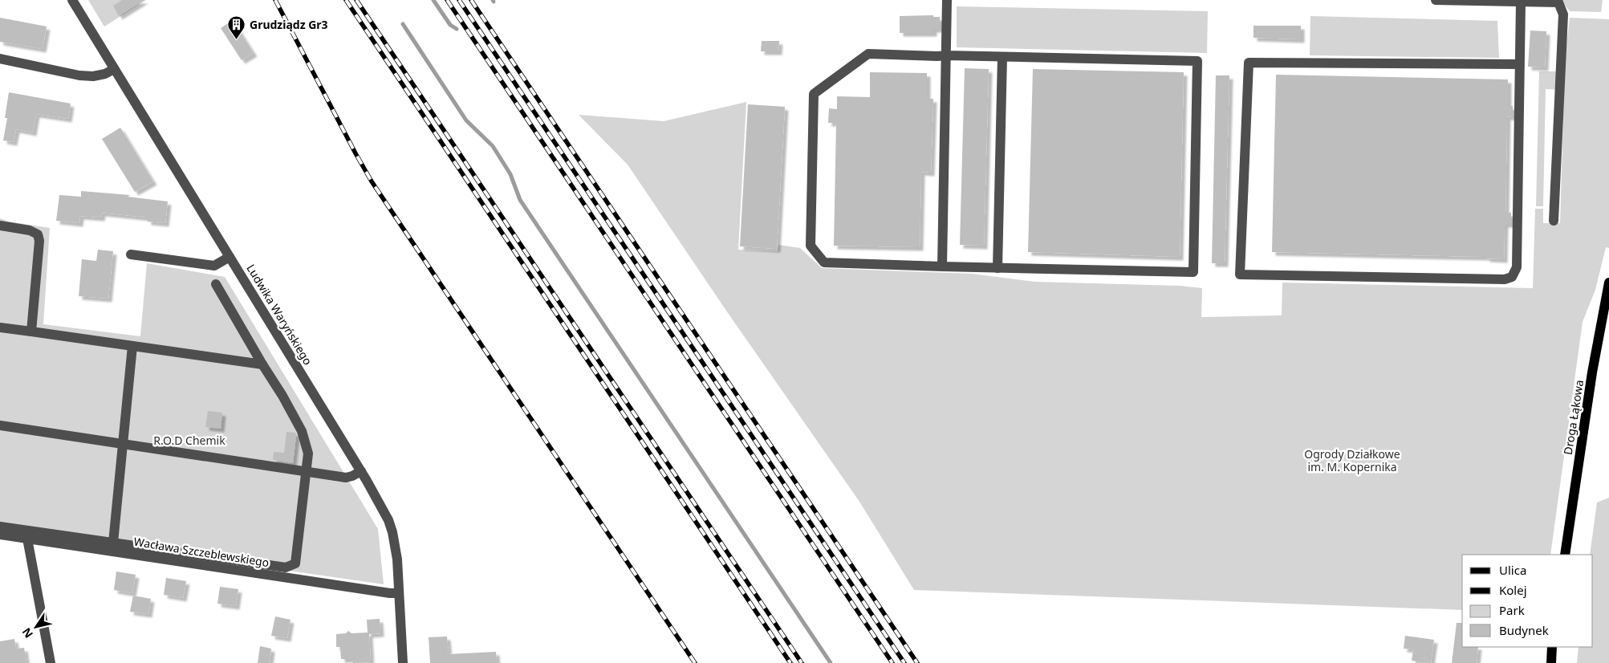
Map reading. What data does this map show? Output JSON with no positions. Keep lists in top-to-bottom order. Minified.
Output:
{"streets":{"main road":["Droga Łąkowa"],"street":["Ludwika Waryńskiego","Wacława Szczeblewskiego"]},"crossings":[["Ludwika Waryńskiego","Wacława Szczeblewskiego"]],"parks":["R.O.D Chemik","Ogrody Działkowe im. M. Kopernika"],"places":{"building":["Grudziądz Gr3"]},"legend":["Ulica","Kolej","Park","Budynek"],"north":"bottom left"}
